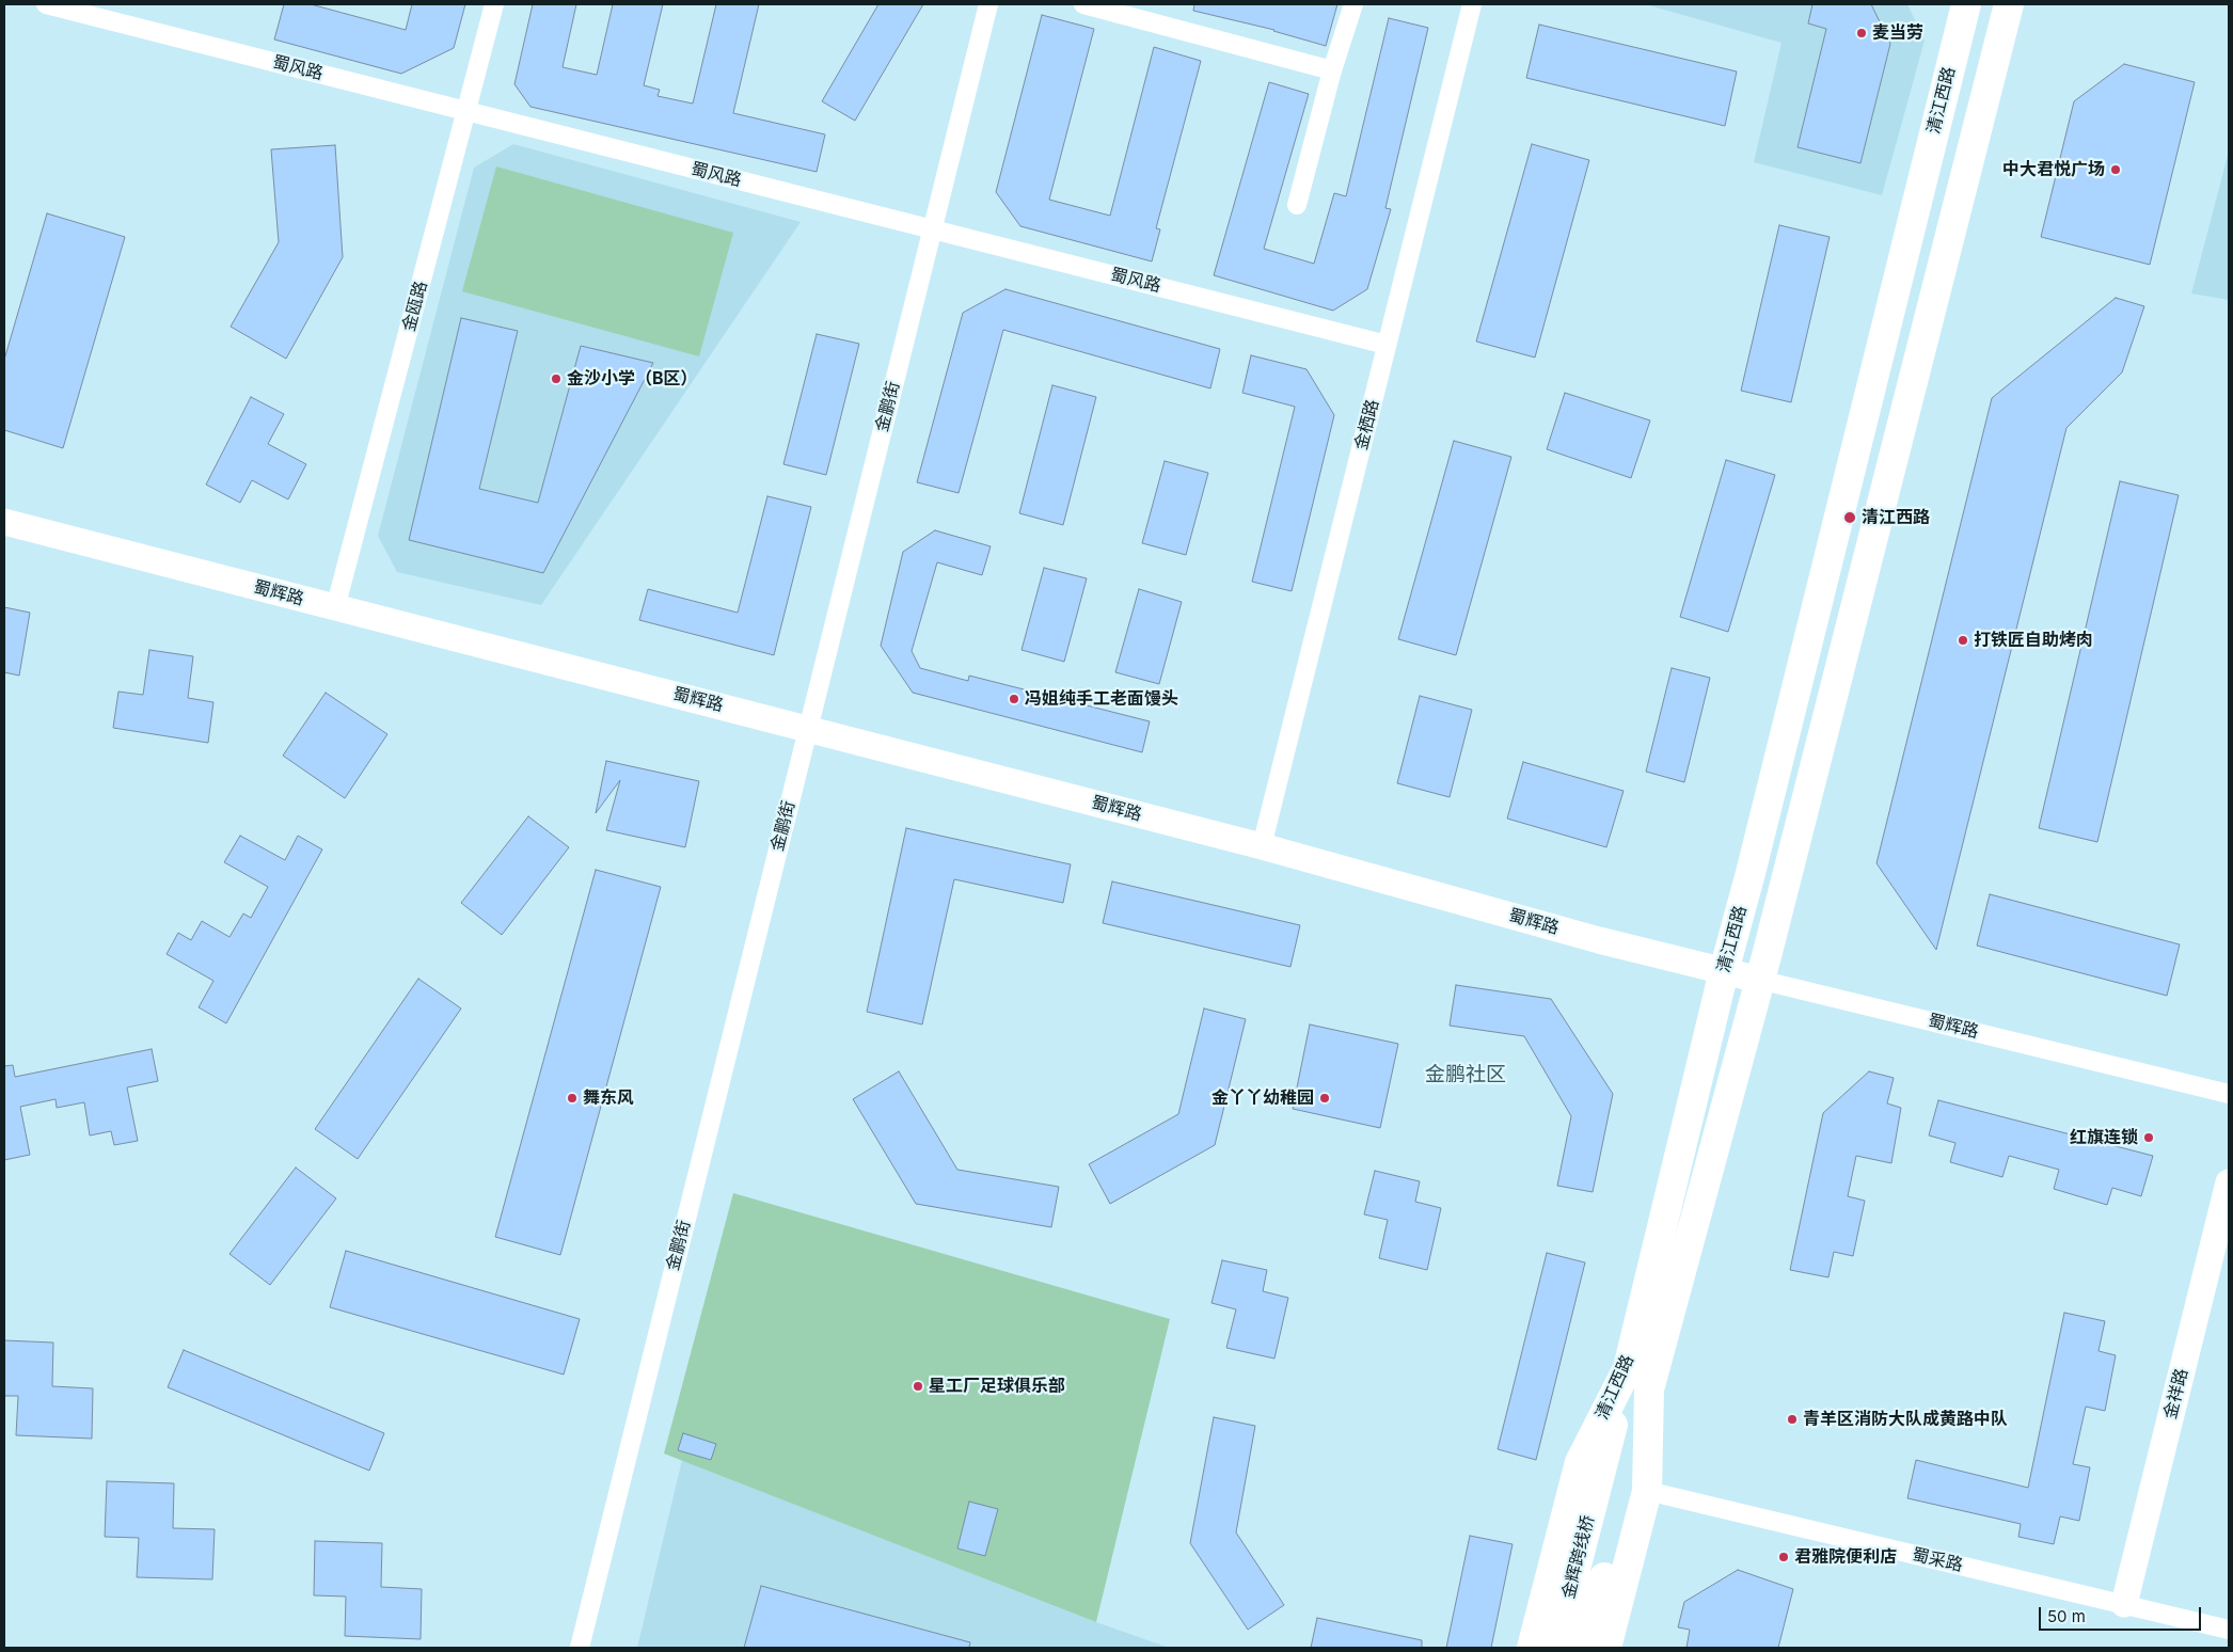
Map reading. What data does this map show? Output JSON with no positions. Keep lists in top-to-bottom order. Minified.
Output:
{"streets":{"main road":["清江西路","金辉跨线桥"],"street":["蜀风路","金瓯路","金鹏街","金栖路","蜀辉路","金祥路","蜀采路"]},"crossings":[["蜀风路","金瓯路"],["蜀风路","金鹏街"],["蜀风路","金栖路"],["清江西路","蜀辉路"],["清江西路","金辉跨线桥"],["清江西路","蜀采路"],["金瓯路","蜀辉路"],["金鹏街","蜀辉路"],["金栖路","蜀辉路"],["金祥路","蜀采路"],["金辉跨线桥","蜀采路"]],"districts":["金鹏社区"],"places":["麦当劳","中大君悦广场","金沙小学（B区）","清江西路","打铁匠自助烤肉","冯姐纯手工老面馒头","舞东风","金丫丫幼稚园","红旗连锁","星工厂足球俱乐部","青羊区消防大队成黄路中队","君雅院便利店"],"scale_bar":"50 m"}
